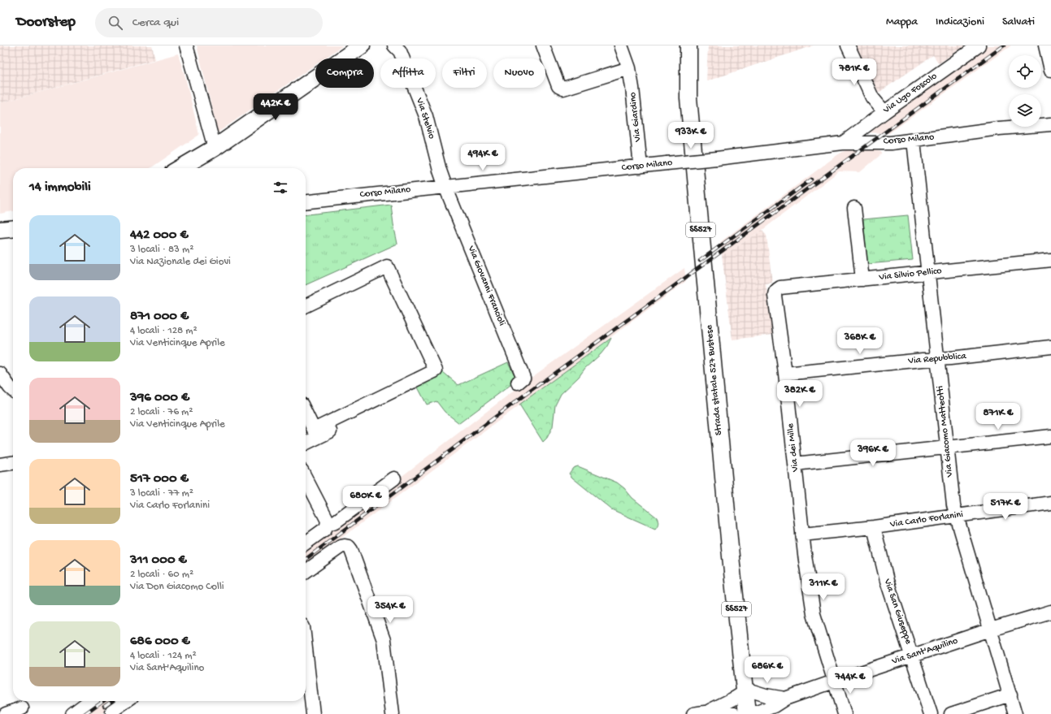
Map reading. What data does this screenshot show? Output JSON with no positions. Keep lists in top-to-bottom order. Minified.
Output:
{"streets":{"main road":["SS527","Strada statale 527 Bustese"],"street":["Via Ugo Foscolo","Via Giardino","Via Stelvio","Corso Milano","Via Silvio Pellico","Via Giovanni Francioli","Via Repubblica","Via Giacomo Matteotti","Via dei Mille","Via Carlo Forlanini","Via San Giuseppe","Via Sant'Aquilino"]},"crossings":[["Via Ugo Foscolo","Corso Milano"],["Via Giardino","Corso Milano"],["Via Stelvio","Corso Milano"],["Via Stelvio","Via Giovanni Francioli"],["Corso Milano","Via Giovanni Francioli"],["Corso Milano","Via Giacomo Matteotti"],["Via Silvio Pellico","Via Giacomo Matteotti"],["Via Silvio Pellico","Via dei Mille"],["Via Repubblica","Via Giacomo Matteotti"],["Via Repubblica","Via dei Mille"],["Strada statale 527 Bustese","Via Sant'Aquilino"],["Via Giacomo Matteotti","Via Carlo Forlanini"],["Via Giacomo Matteotti","Via Sant'Aquilino"],["Via dei Mille","Via Carlo Forlanini"],["Via dei Mille","Via Sant'Aquilino"],["Via Carlo Forlanini","Via San Giuseppe"],["Via San Giuseppe","Via Sant'Aquilino"]],"page":{"header":"Doorstep","search":"Cerca qui","nav":["Mappa","Indicazioni","Salvati"],"price":["781K €","442K €","933K €","494K €","368K €","382K €","871K €","396K €","680K €","517K €","311K €","354K €","686K €","744K €"],"chip":["Compra","Affitta","Filtri","Nuovo"],"heading":"14 immobili","list":[{"name":"442 000 €","note":"3 locali · 83 m² · Via Nazionale dei Giovi"},{"name":"871 000 €","note":"4 locali · 128 m² · Via Venticinque Aprile"},{"name":"396 000 €","note":"2 locali · 76 m² · Via Venticinque Aprile"},{"name":"517 000 €","note":"3 locali · 77 m² · Via Carlo Forlanini"},{"name":"311 000 €","note":"2 locali · 60 m² · Via Don Giacomo Colli"},{"name":"686 000 €","note":"4 locali · 124 m² · Via Sant'Aquilino"}]}}
